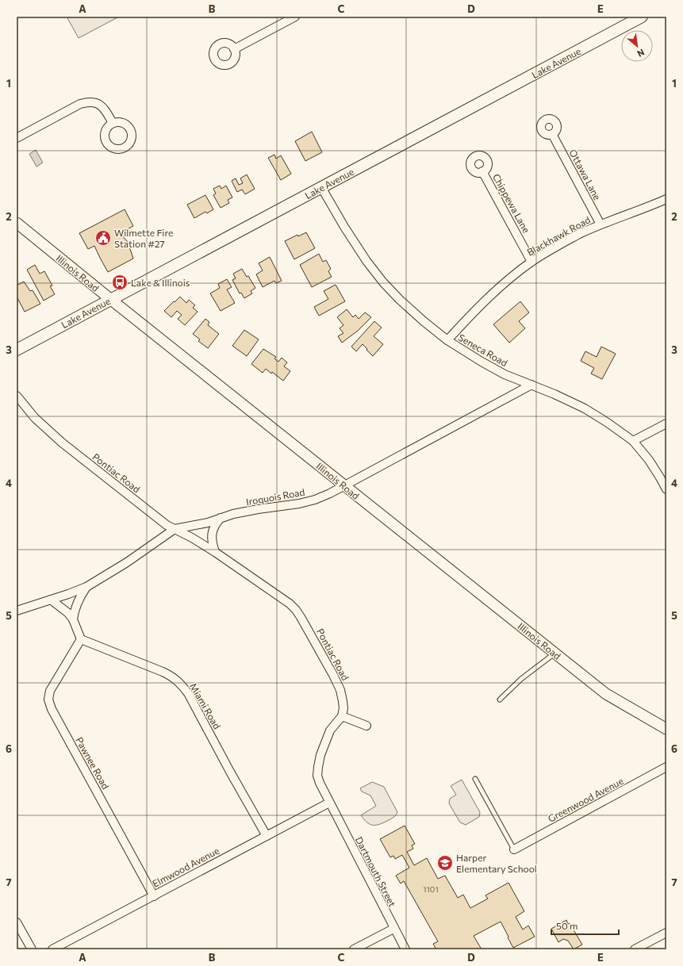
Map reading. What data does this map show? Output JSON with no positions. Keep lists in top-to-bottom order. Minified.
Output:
{"streets":{"main road":["Lake Avenue"],"street":["Ottawa Lane","Chippewa Lane","Blackhawk Road","Illinois Road","Seneca Road","Pontiac Road","Iroquois Road","Miami Road","Pawnee Road","Greenwood Avenue","Elmwood Avenue","Dartmouth Street"]},"crossings":[["Lake Avenue","Illinois Road"],["Lake Avenue","Seneca Road"],["Ottawa Lane","Blackhawk Road"],["Chippewa Lane","Blackhawk Road"],["Blackhawk Road","Seneca Road"],["Illinois Road","Iroquois Road"],["Seneca Road","Iroquois Road"],["Pontiac Road","Iroquois Road"],["Miami Road","Pawnee Road"],["Miami Road","Elmwood Avenue"],["Pawnee Road","Elmwood Avenue"],["Elmwood Avenue","Dartmouth Street"]],"places":{"public building":["Wilmette Fire Station #27"],"bus stop":["Lake & Illinois"],"school or university":["Harper Elementary School"]},"house_numbers":["1101"],"scale_bar":"50 m","north":"bottom right","grid":{"columns":["A","B","C","D","E"],"rows":["1","2","3","4","5","6","7"]}}
